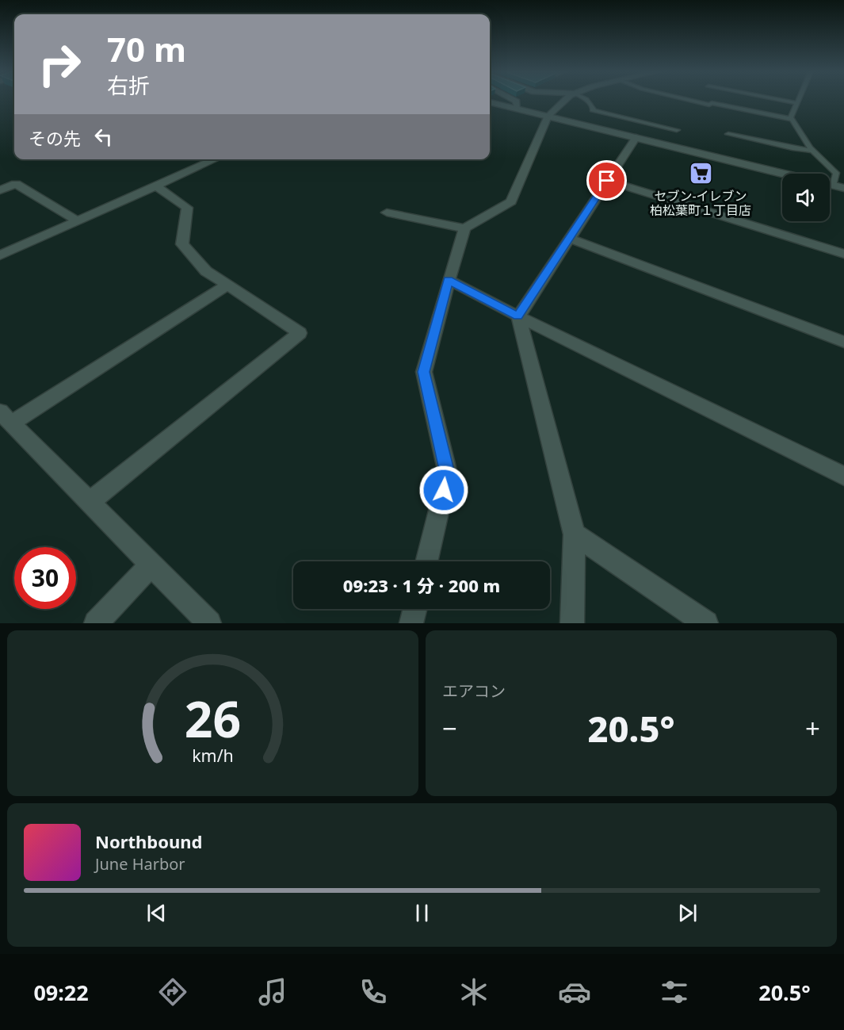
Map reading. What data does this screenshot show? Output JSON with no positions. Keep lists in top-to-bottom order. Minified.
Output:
{"places":{"supermarket":["セブン-イレブン 柏松葉町１丁目店"]},"page":{"turn":["70 m","右折"],"then":"その先","limit":"30","trip":"09:23 · 1 分 · 200 m","tile":"エアコン","heat":["−","20.5°","+"],"song":["Northbound","June Harbor"],"tabs":["09:22","20.5°"],"gauge":["26","km/h"]}}
